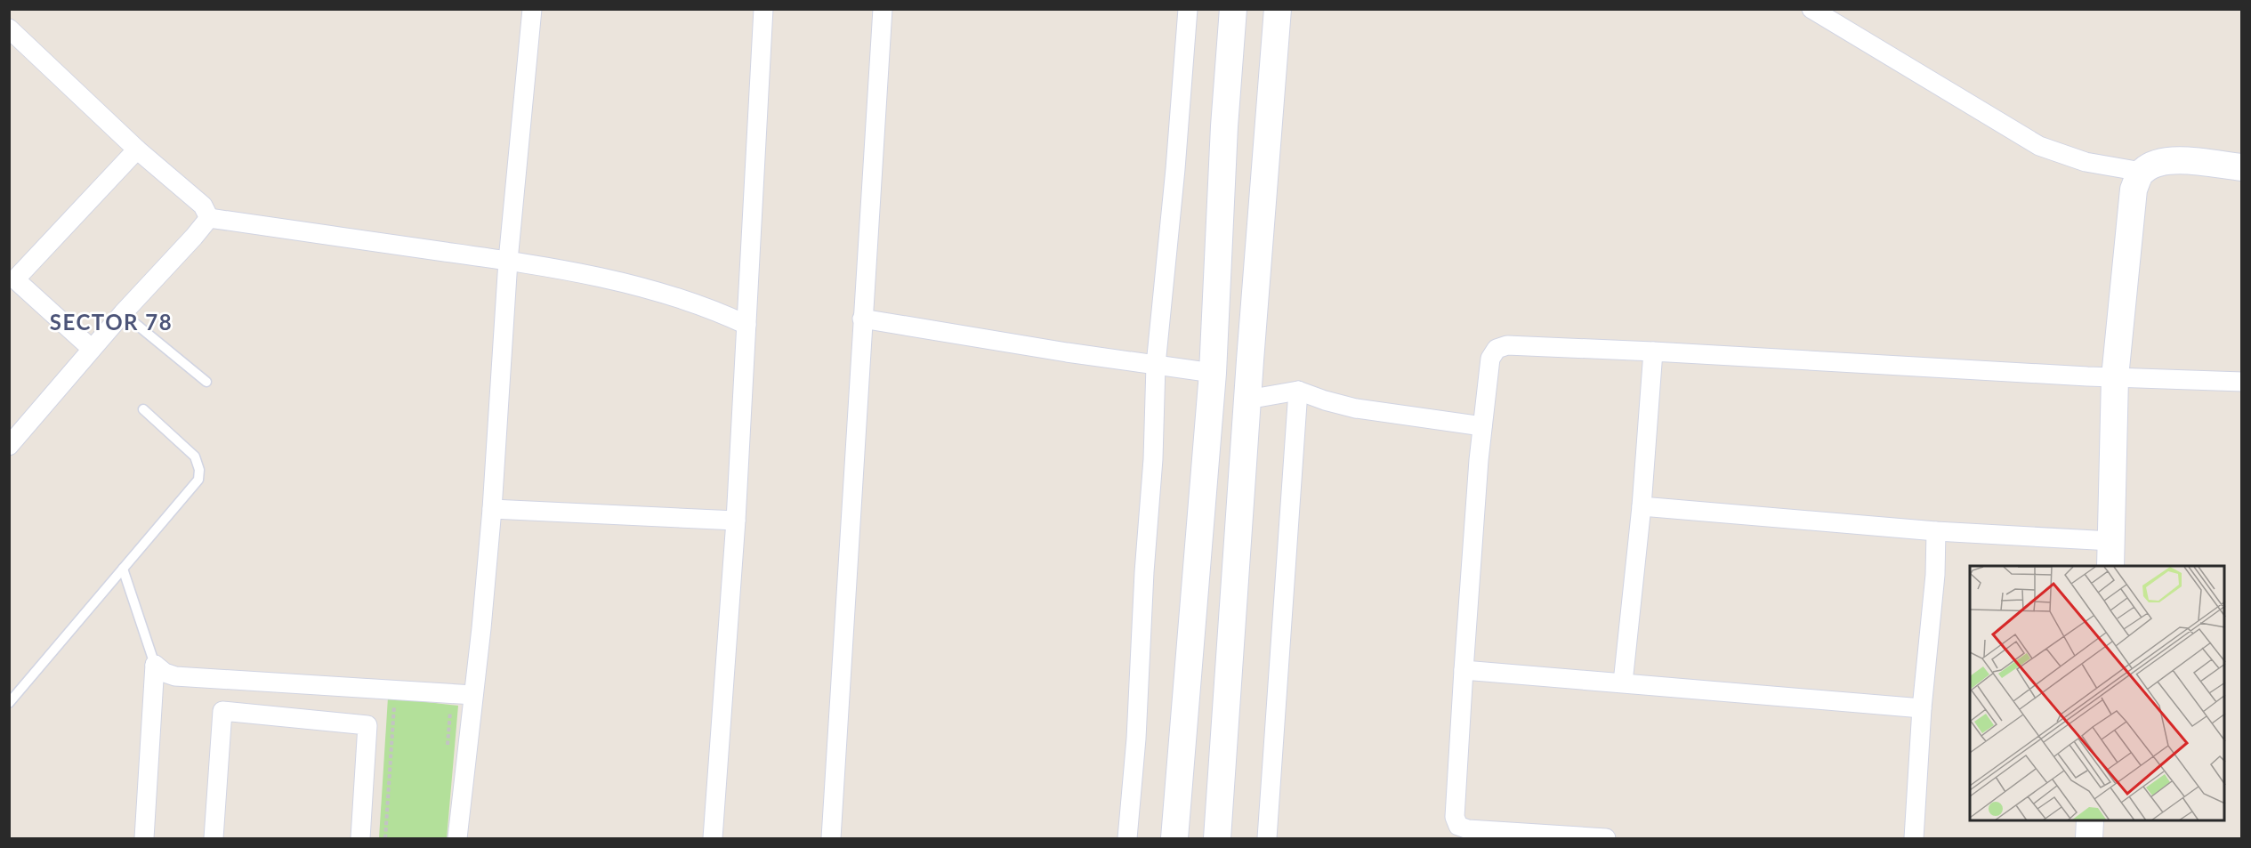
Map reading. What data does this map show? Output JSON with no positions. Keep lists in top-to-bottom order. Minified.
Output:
{"districts":["SECTOR 78"]}
